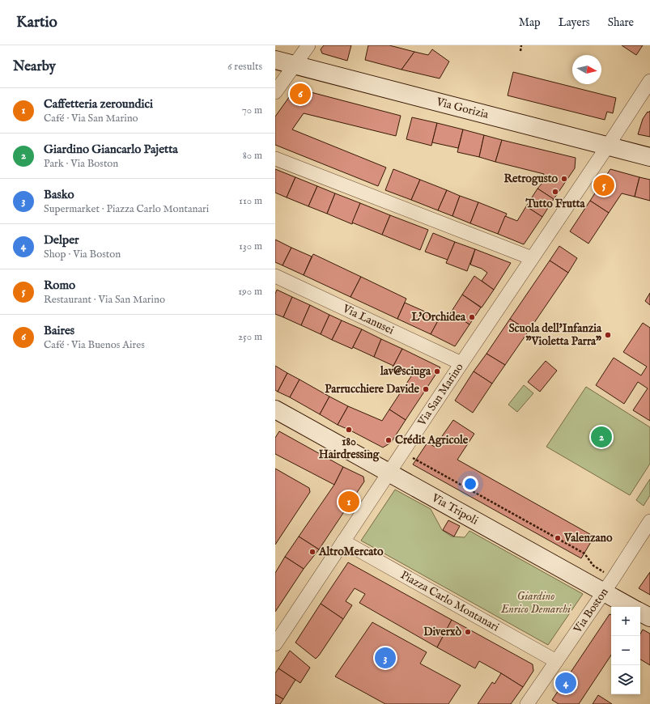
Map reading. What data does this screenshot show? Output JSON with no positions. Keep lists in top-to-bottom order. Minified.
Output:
{"streets":{"street":["Via Gorizia","Via Lanusei","Via San Marino","Via Tripoli","Piazza Carlo Montanari","Via Boston"]},"crossings":[["Via Gorizia","Via San Marino"],["Via Lanusei","Via San Marino"],["Via San Marino","Via Tripoli"],["Via San Marino","Piazza Carlo Montanari"],["Via Tripoli","Via Boston"],["Piazza Carlo Montanari","Via Boston"]],"parks":["Giardino Enrico Demarchi"],"places":["Retrogusto","Tutto Frutta","L'Orchidea","Scuola dell'Infanzia \"Violetta Parra\"","lav@sciuga","Parrucchiere Davide","180 Hairdressing","Crédit Agricole","Valenzano","AltroMercato","Diverxò"],"north":"right","page":{"header":"Kartio","nav":["Map","Layers","Share"],"heading":["Nearby","6 results"],"pins":["6","5","2","1","3","4"],"list":[{"mark":"1","name":"Caffetteria zeroundici","note":"Café · Via San Marino","value":"70 m"},{"mark":"2","name":"Giardino Giancarlo Pajetta","note":"Park · Via Boston","value":"80 m"},{"mark":"3","name":"Basko","note":"Supermarket · Piazza Carlo Montanari","value":"110 m"},{"mark":"4","name":"Delper","note":"Shop · Via Boston","value":"130 m"},{"mark":"5","name":"Romo","note":"Restaurant · Via San Marino","value":"190 m"},{"mark":"6","name":"Baires","note":"Café · Via Buenos Aires","value":"250 m"}],"map_buttons":["+","−"]}}
